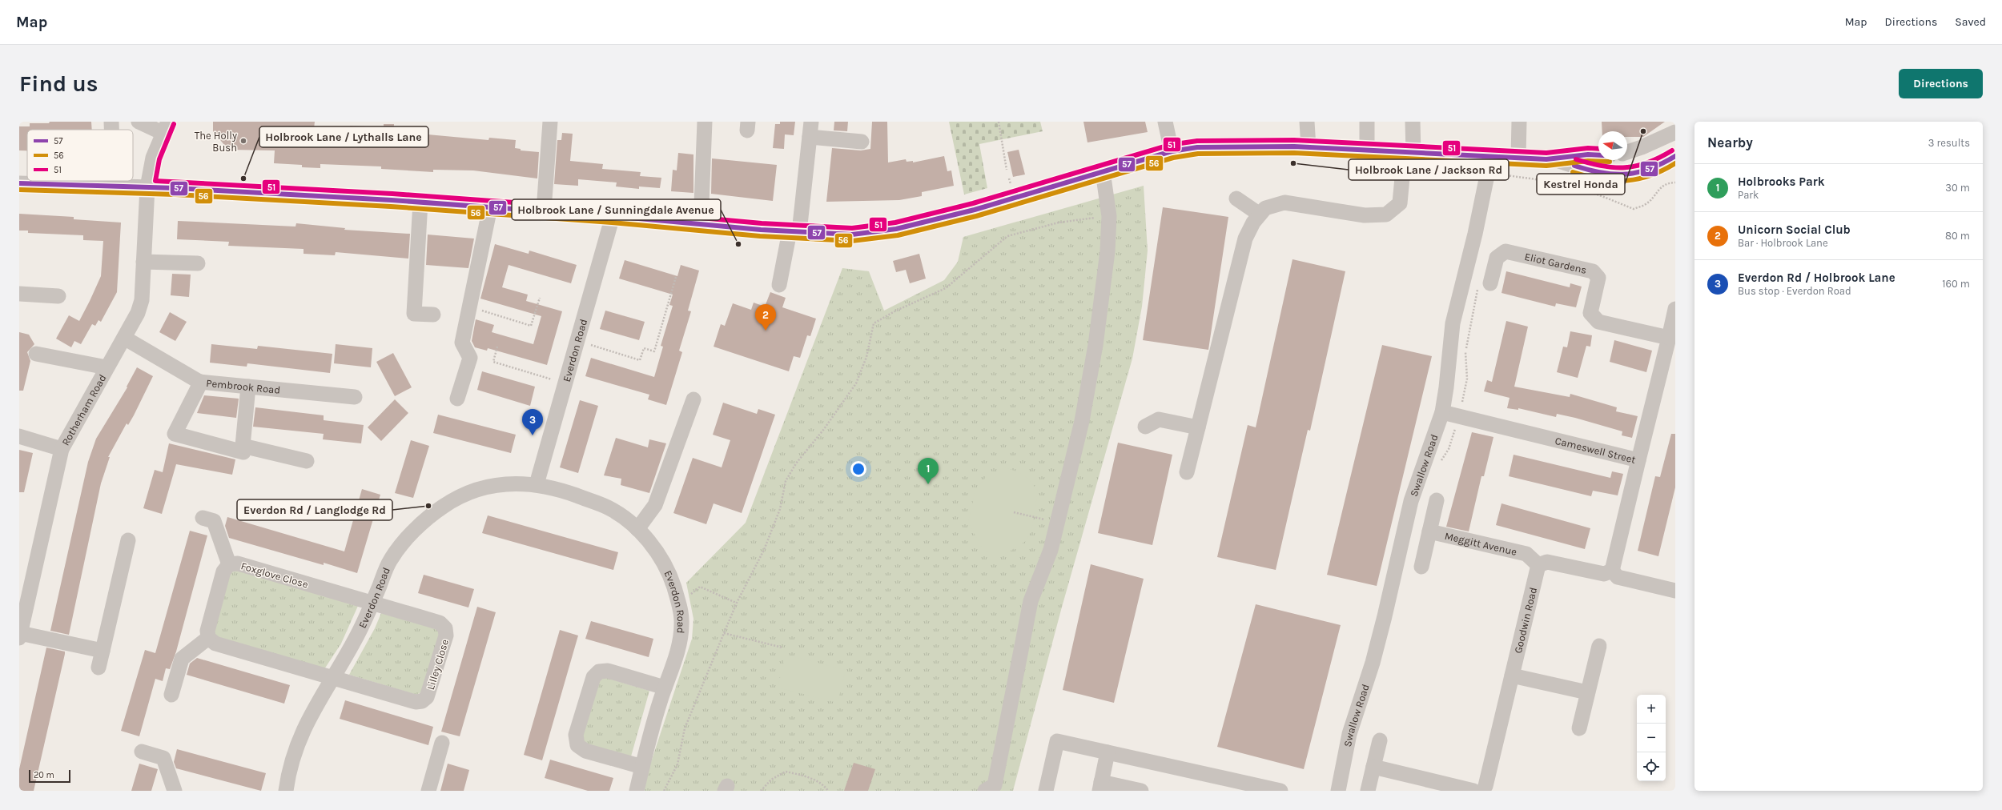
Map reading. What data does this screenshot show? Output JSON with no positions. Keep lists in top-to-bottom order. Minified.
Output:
{"streets":{"street":["Eliot Gardens","Everdon Road","Pembrook Road","Rotherham Road","Cameswell Street","Swallow Road","Meggitt Avenue","Foxglove Close","Goodwin Road","Lilley Close"]},"crossings":[["Everdon Road","Foxglove Close"],["Everdon Road","Lilley Close"],["Pembrook Road","Rotherham Road"],["Cameswell Street","Swallow Road"],["Meggitt Avenue","Goodwin Road"],["Foxglove Close","Lilley Close"]],"places":["Kestrel Honda","The Holly Bush","Holbrook Lane / Jackson Rd","Holbrook Lane / Lythalls Lane","Holbrook Lane / Sunningdale Avenue","Everdon Rd / Langlodge Rd"],"lines":["transit line 51","transit line 57","transit line 56"],"legend":["57","56","51"],"scale_bar":"20 m","north":"left","page":{"header":"Map","nav":["Map","Directions","Saved"],"buttons":"Directions","title":"Find us","heading":["Nearby","3 results"],"list":[{"mark":"1","name":"Holbrooks Park","note":"Park","value":"30 m"},{"mark":"2","name":"Unicorn Social Club","note":"Bar · Holbrook Lane","value":"80 m"},{"mark":"3","name":"Everdon Rd / Holbrook Lane","note":"Bus stop · Everdon Road","value":"160 m"}],"pins":["2","3","1"],"map_buttons":["+","−"],"scale":"20 m"}}
